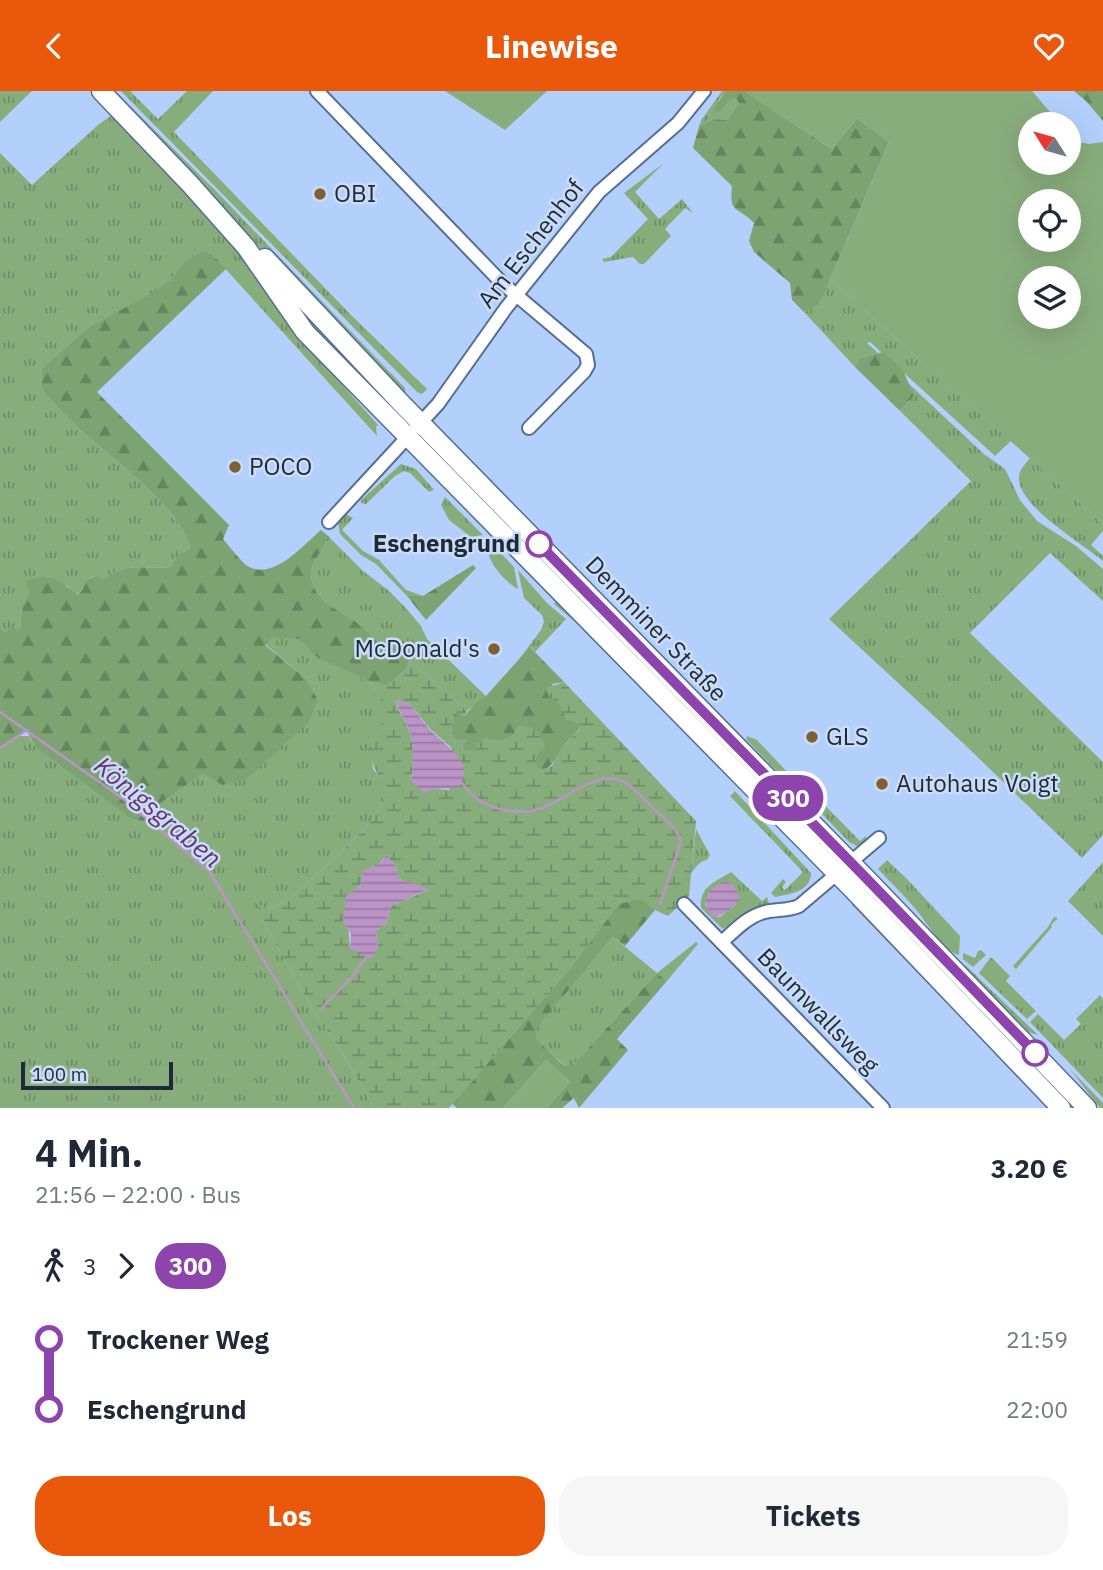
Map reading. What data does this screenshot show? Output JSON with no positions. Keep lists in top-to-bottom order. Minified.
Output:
{"streets":{"main road":["Demminer Straße"],"street":["Am Eschenhof","Baumwallsweg"]},"crossings":[["Am Eschenhof","Demminer Straße"],["Demminer Straße","Baumwallsweg"]],"water":["Königsgraben"],"places":["OBI","POCO","Eschengrund","McDonald's","GLS","Autohaus Voigt"],"lines":["bus line 300"],"scale_bar":"100 m","north":"top left","page":{"header":"Linewise","on_map":"300","scale":"100 m","heading":["4 Min.","21:56 – 22:00 · Bus","3.20 €"],"legs":["3","300"],"list":[{"name":"Trockener Weg","value":"21:59"},{"name":"Eschengrund","value":"22:00"}],"buttons":["Los","Tickets"]}}
